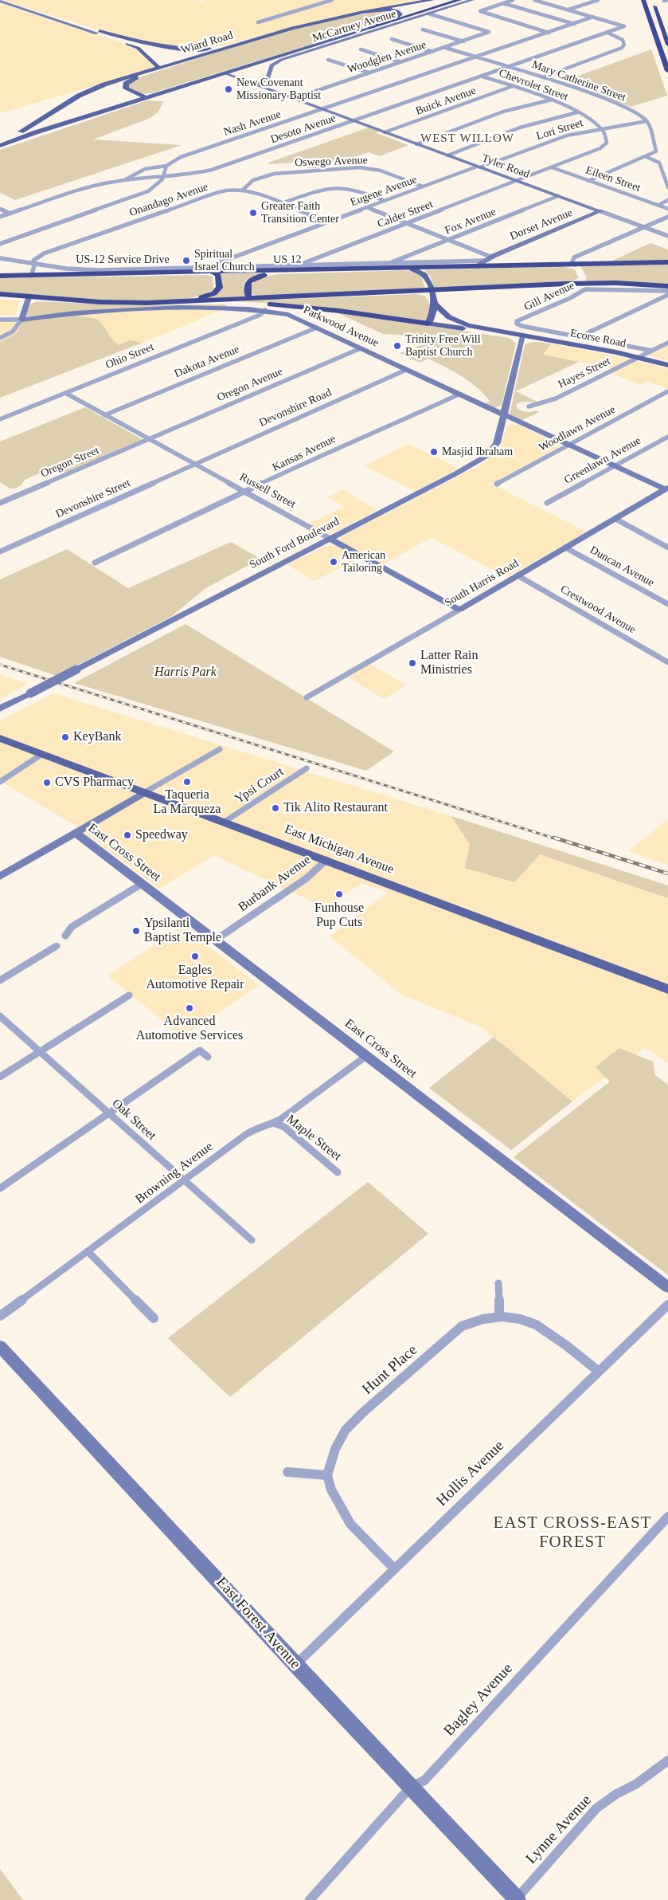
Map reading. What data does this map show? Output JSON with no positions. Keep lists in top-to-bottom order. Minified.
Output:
{"streets":{"highway":["US 12"],"main road":["Wiard Road","Ecorse Road","East Michigan Avenue"],"street":["McCartney Avenue","Woodglen Avenue","Mary Catherine Street","Chevrolet Street","Buick Avenue","Nash Avenue","Desoto Avenue","Lori Street","Oswego Avenue","Tyler Road","Eileen Street","Eugene Avenue","Onandago Avenue","Calder Street","Fox Avenue","Dorset Avenue","US-12 Service Drive","Gill Avenue","Parkwood Avenue","Ohio Street","Dakota Avenue","Hayes Street","Oregon Avenue","Devonshire Road","Woodlawn Avenue","Kansas Avenue","Greenlawn Avenue","Oregon Street","Russell Street","Devonshire Street","South Ford Boulevard","Duncan Avenue","South Harris Road","Crestwood Avenue","Ypsi Court","East Cross Street","Burbank Avenue","Oak Street","Maple Street","Browning Avenue","Hunt Place","Hollis Avenue","East Forest Avenue","Bagley Avenue","Lynne Avenue"]},"crossings":[["McCartney Avenue","Woodglen Avenue"],["McCartney Avenue","Tyler Road"],["Woodglen Avenue","Mary Catherine Street"],["Woodglen Avenue","Tyler Road"],["Mary Catherine Street","Nash Avenue"],["Mary Catherine Street","Desoto Avenue"],["Mary Catherine Street","Lori Street"],["Chevrolet Street","Buick Avenue"],["Chevrolet Street","Desoto Avenue"],["Chevrolet Street","Lori Street"],["Buick Avenue","Tyler Road"],["Nash Avenue","Desoto Avenue"],["Nash Avenue","Tyler Road"],["Desoto Avenue","Tyler Road"],["Lori Street","Tyler Road"],["Lori Street","Eugene Avenue"],["Oswego Avenue","Eugene Avenue"],["Oswego Avenue","Onandago Avenue"],["Tyler Road","Eugene Avenue"],["Tyler Road","Calder Street"],["Tyler Road","Fox Avenue"],["Tyler Road","Dorset Avenue"],["Eugene Avenue","Onandago Avenue"],["Eugene Avenue","US-12 Service Drive"],["Eugene Avenue","US 12"],["Onandago Avenue","US-12 Service Drive"],["Calder Street","US-12 Service Drive"],["Fox Avenue","US-12 Service Drive"],["Dorset Avenue","US-12 Service Drive"],["Dorset Avenue","US 12"],["US-12 Service Drive","US 12"],["US 12","Ecorse Road"],["Parkwood Avenue","Ohio Street"],["Parkwood Avenue","Dakota Avenue"],["Parkwood Avenue","Oregon Avenue"],["Parkwood Avenue","Devonshire Road"],["Parkwood Avenue","Woodlawn Avenue"],["Parkwood Avenue","Kansas Avenue"],["Parkwood Avenue","Greenlawn Avenue"],["Parkwood Avenue","South Ford Boulevard"],["Parkwood Avenue","South Harris Road"],["Ecorse Road","Hayes Street"],["Ecorse Road","South Ford Boulevard"],["Ohio Street","Russell Street"],["Dakota Avenue","Russell Street"],["Oregon Avenue","Oregon Street"],["Oregon Avenue","Russell Street"],["Devonshire Road","Russell Street"],["Devonshire Road","Devonshire Street"],["Kansas Avenue","Russell Street"],["Oregon Street","Russell Street"],["Russell Street","Devonshire Street"],["Russell Street","South Ford Boulevard"],["Russell Street","South Harris Road"],["Duncan Avenue","South Harris Road"],["South Harris Road","Crestwood Avenue"],["Ypsi Court","East Michigan Avenue"],["East Michigan Avenue","Burbank Avenue"],["East Cross Street","Burbank Avenue"],["East Cross Street","Browning Avenue"],["Oak Street","Browning Avenue"],["Maple Street","Browning Avenue"],["Hunt Place","Hollis Avenue"],["Hollis Avenue","East Forest Avenue"],["East Forest Avenue","Bagley Avenue"],["East Forest Avenue","Lynne Avenue"]],"districts":["WEST WILLOW","EAST CROSS-EAST FOREST"],"parks":["Harris Park"],"places":["New Covenant Missionary Baptist","Greater Faith Transition Center","Spiritual Israel Church","Trinity Free Will Baptist Church","Masjid Ibraham","American Tailoring","Latter Rain Ministries","KeyBank","Taqueria La Marqueza","CVS Pharmacy","Tik Alito Restaurant","Speedway","Funhouse Pup Cuts","Ypsilanti Baptist Temple","Eagles Automotive Repair","Advanced Automotive Services"]}
